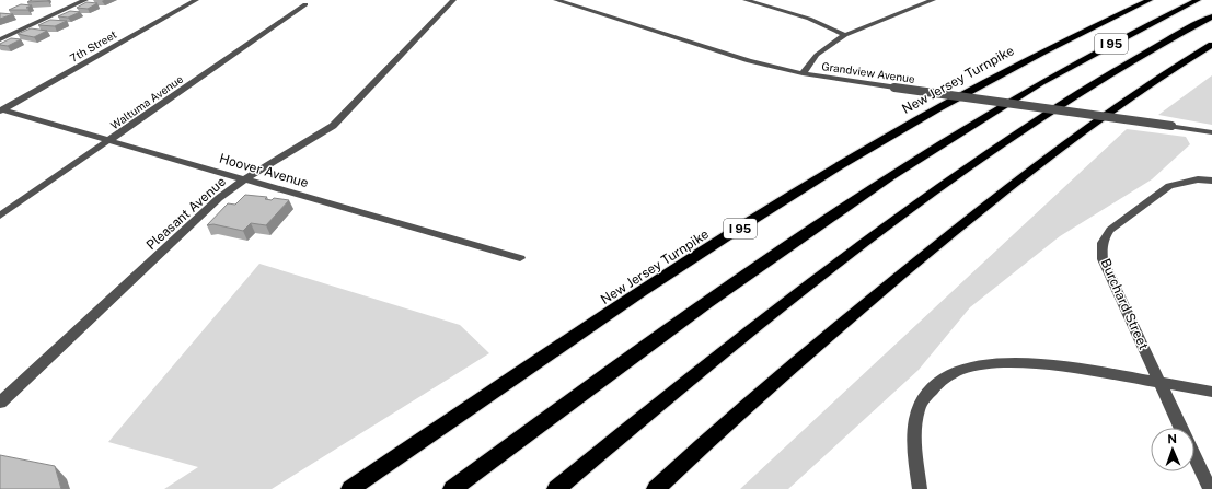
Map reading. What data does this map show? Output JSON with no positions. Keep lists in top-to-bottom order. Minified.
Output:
{"streets":{"highway":["I 95","New Jersey Turnpike"],"street":["7th Street","Grandview Avenue","Waltuma Avenue","Hoover Avenue","Pleasant Avenue","Burchard Street"]},"crossings":[["7th Street","Hoover Avenue"],["Waltuma Avenue","Hoover Avenue"],["Hoover Avenue","Pleasant Avenue"]],"north":"top"}
